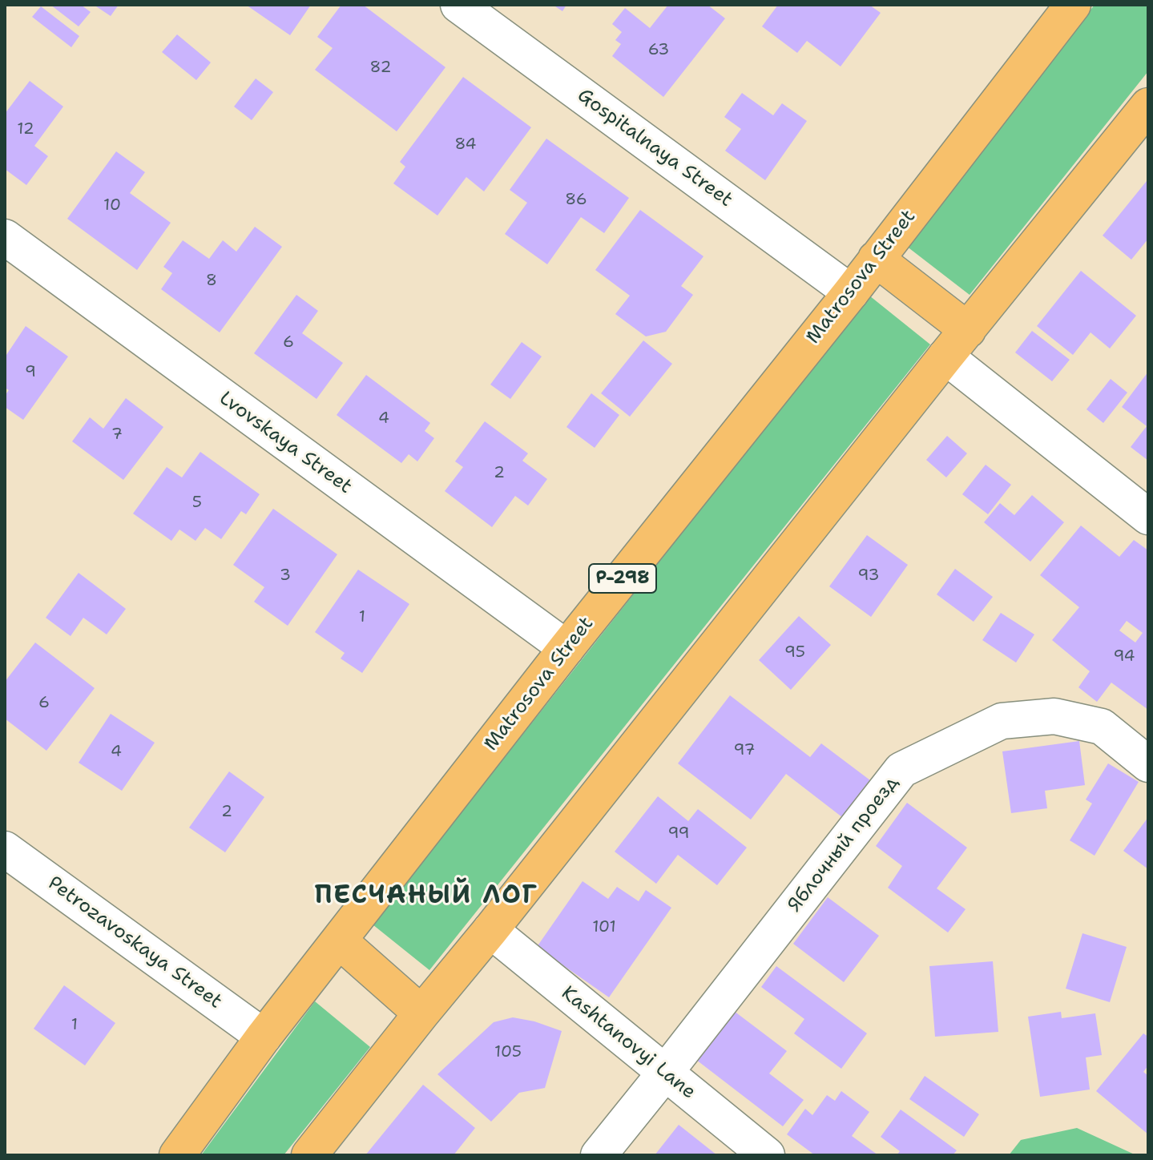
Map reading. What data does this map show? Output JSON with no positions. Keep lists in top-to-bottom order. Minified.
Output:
{"streets":{"highway":["Matrosova Street","Р-298"],"street":["Gospitalnaya Street","Lvovskaya Street","Яблочный проезд","Petrozavoskaya Street","Kashtanovyi Lane"]},"crossings":[["Gospitalnaya Street","Matrosova Street"],["Matrosova Street","Lvovskaya Street"],["Matrosova Street","Petrozavoskaya Street"],["Яблочный проезд","Kashtanovyi Lane"]],"districts":["ПЕСЧАНЫЙ ЛОГ"],"house_numbers":["63","82","12","84","86","10","8","6","9","4","7","2","5","3","93","1","95","94","6","97","4","2","99","101","1","105"]}
